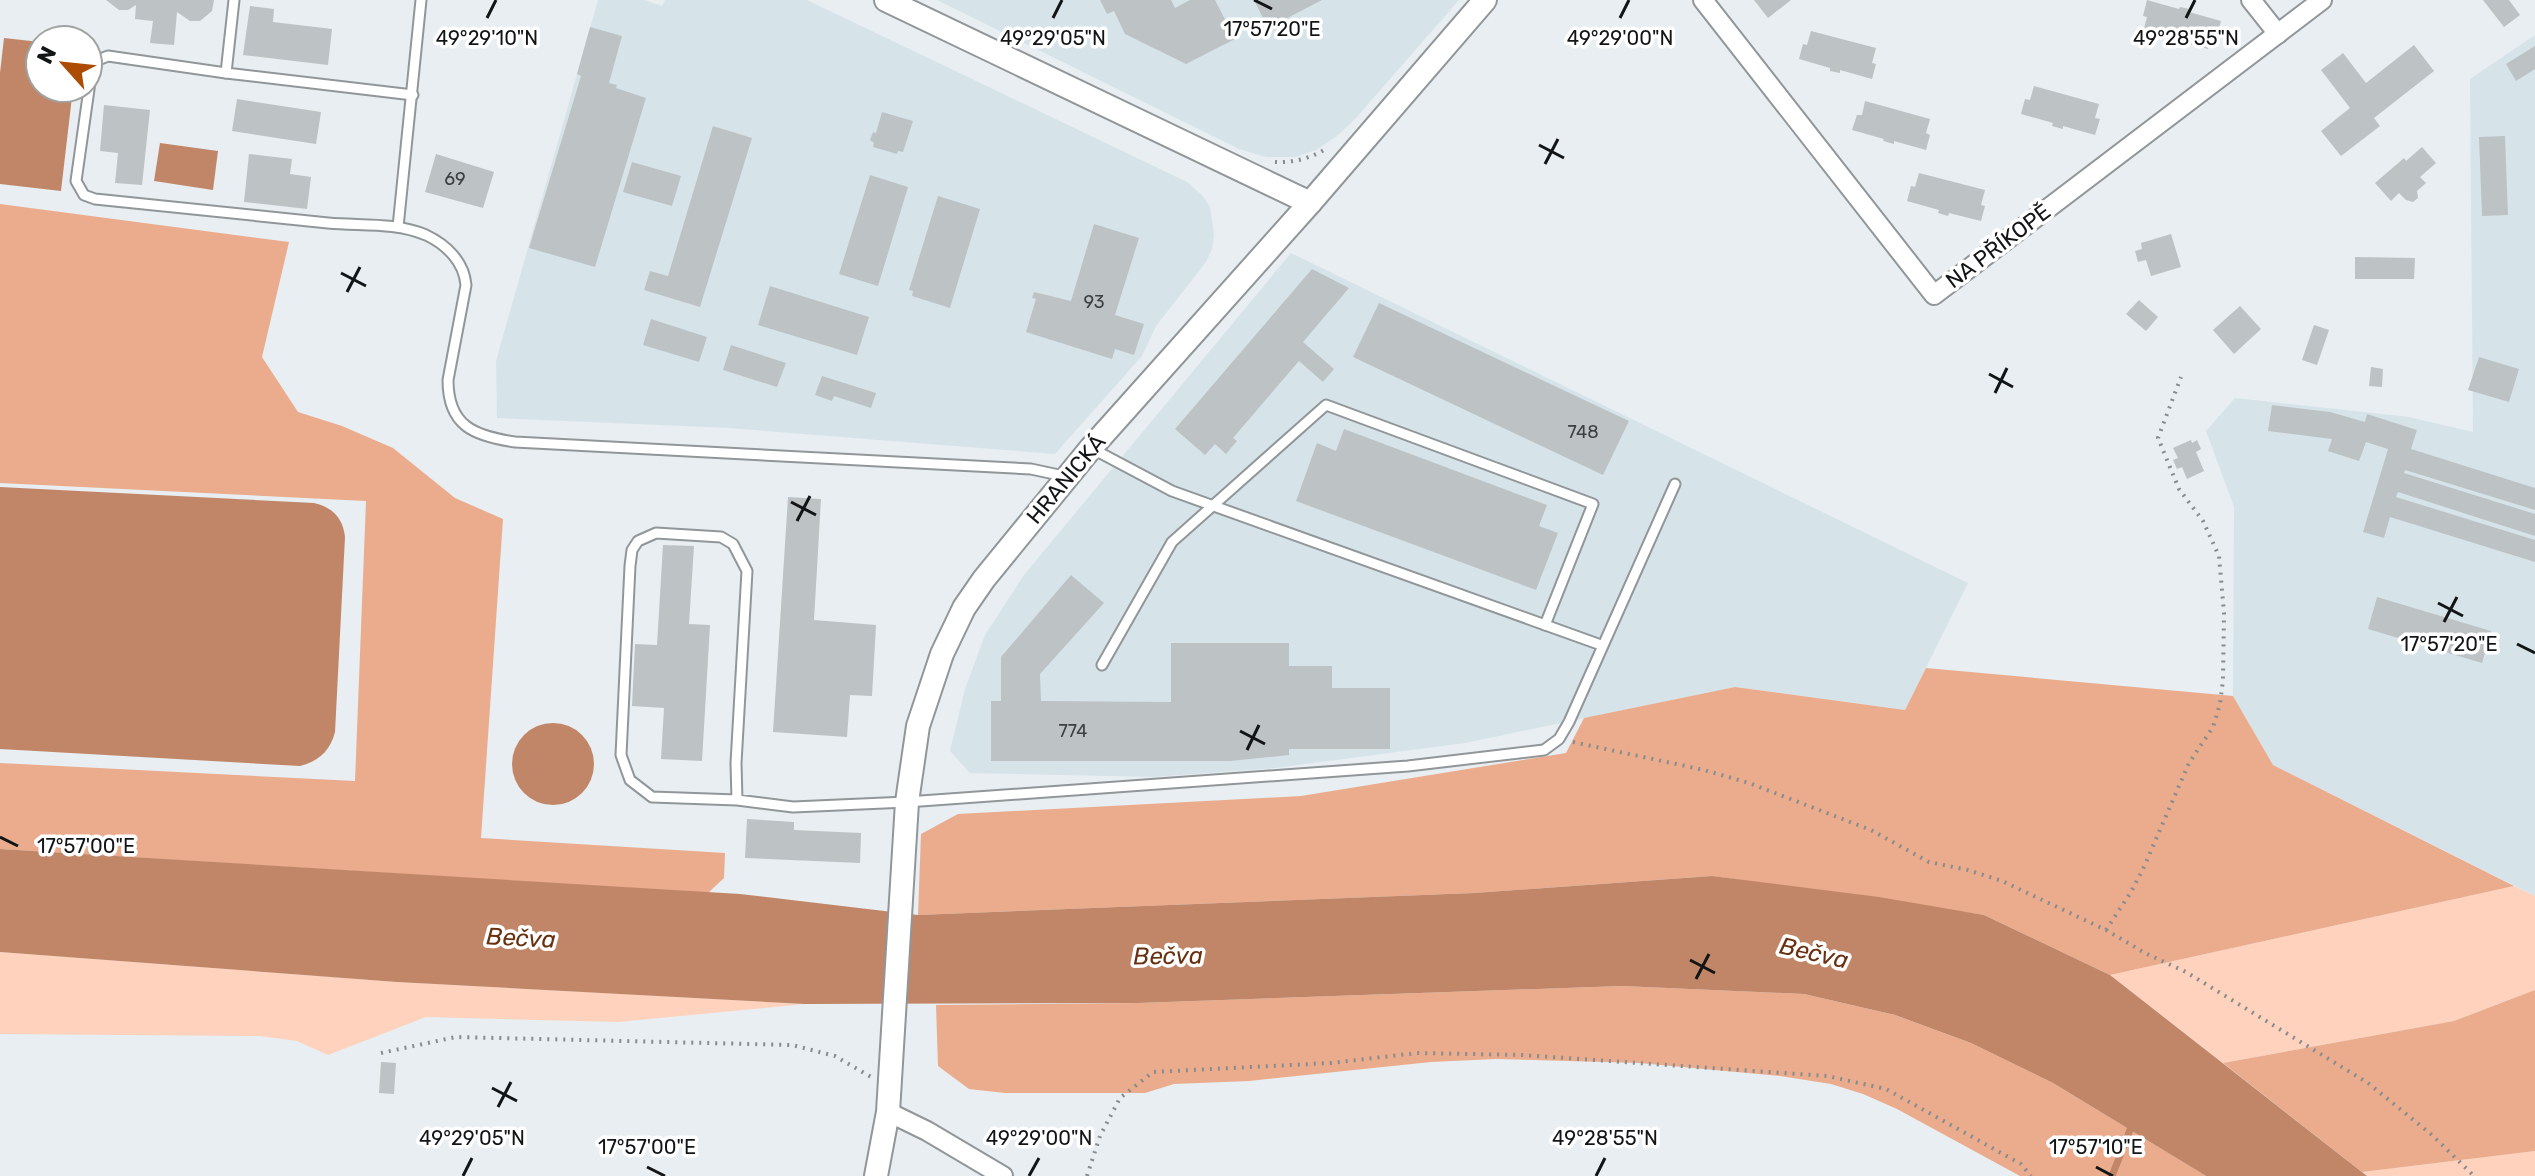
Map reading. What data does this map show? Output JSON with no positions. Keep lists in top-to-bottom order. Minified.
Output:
{"streets":{"street":["NA PŘÍKOPĚ","HRANICKÁ"]},"water":["Bečva"],"house_numbers":["69","93","748","774"],"north":"top left","coordinates":["17°57'20\"E","49°29'10\"N","49°29'05\"N","49°29'00\"N","49°28'55\"N","17°57'00\"E","17°57'10\"E"]}
